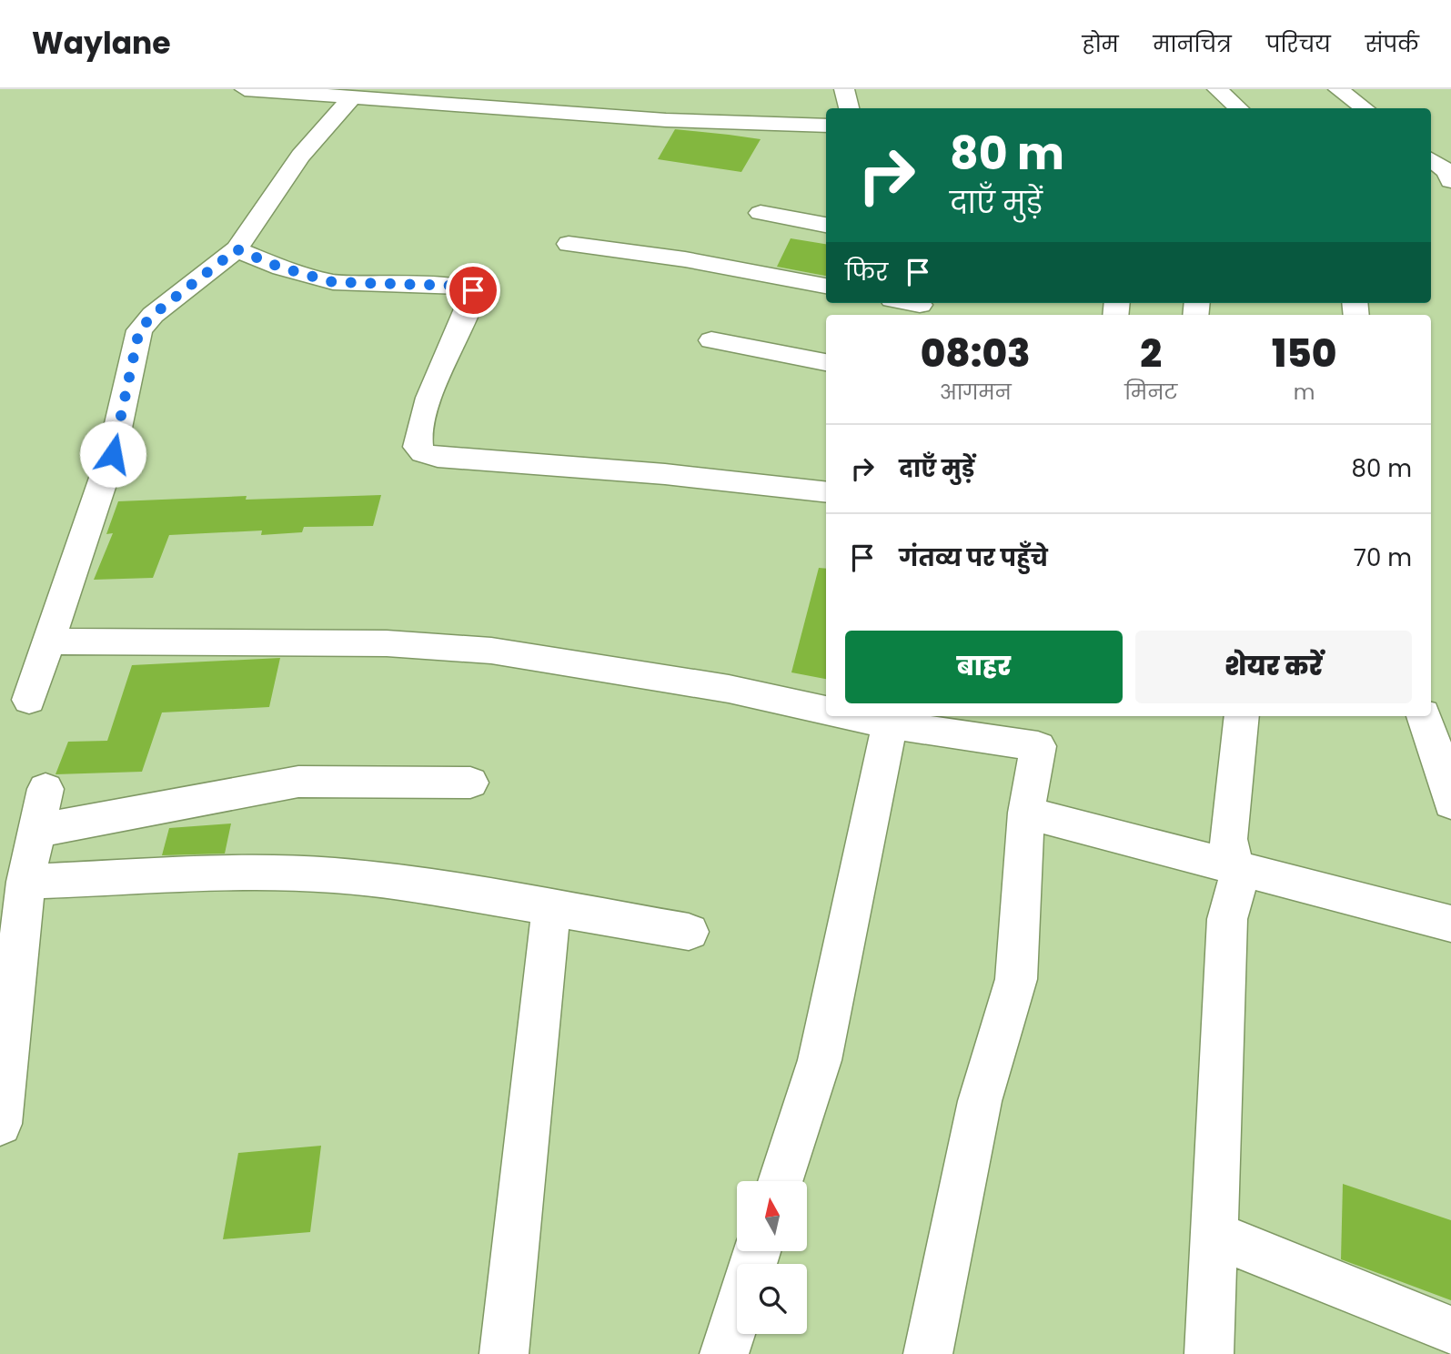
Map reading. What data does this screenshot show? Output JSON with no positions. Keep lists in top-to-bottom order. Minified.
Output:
{"north":"top","page":{"header":"Waylane","nav":["होम","मानचित्र","परिचय","संपर्क"],"turn":["80 m","दाएँ मुड़ें"],"then":"फिर","eta":["08:03","आगमन","2","मिनट","150","m"],"list":[{"name":"दाएँ मुड़ें","value":"80 m"},{"name":"गंतव्य पर पहुँचे","value":"70 m"}],"buttons":["बाहर","शेयर करें"]}}
